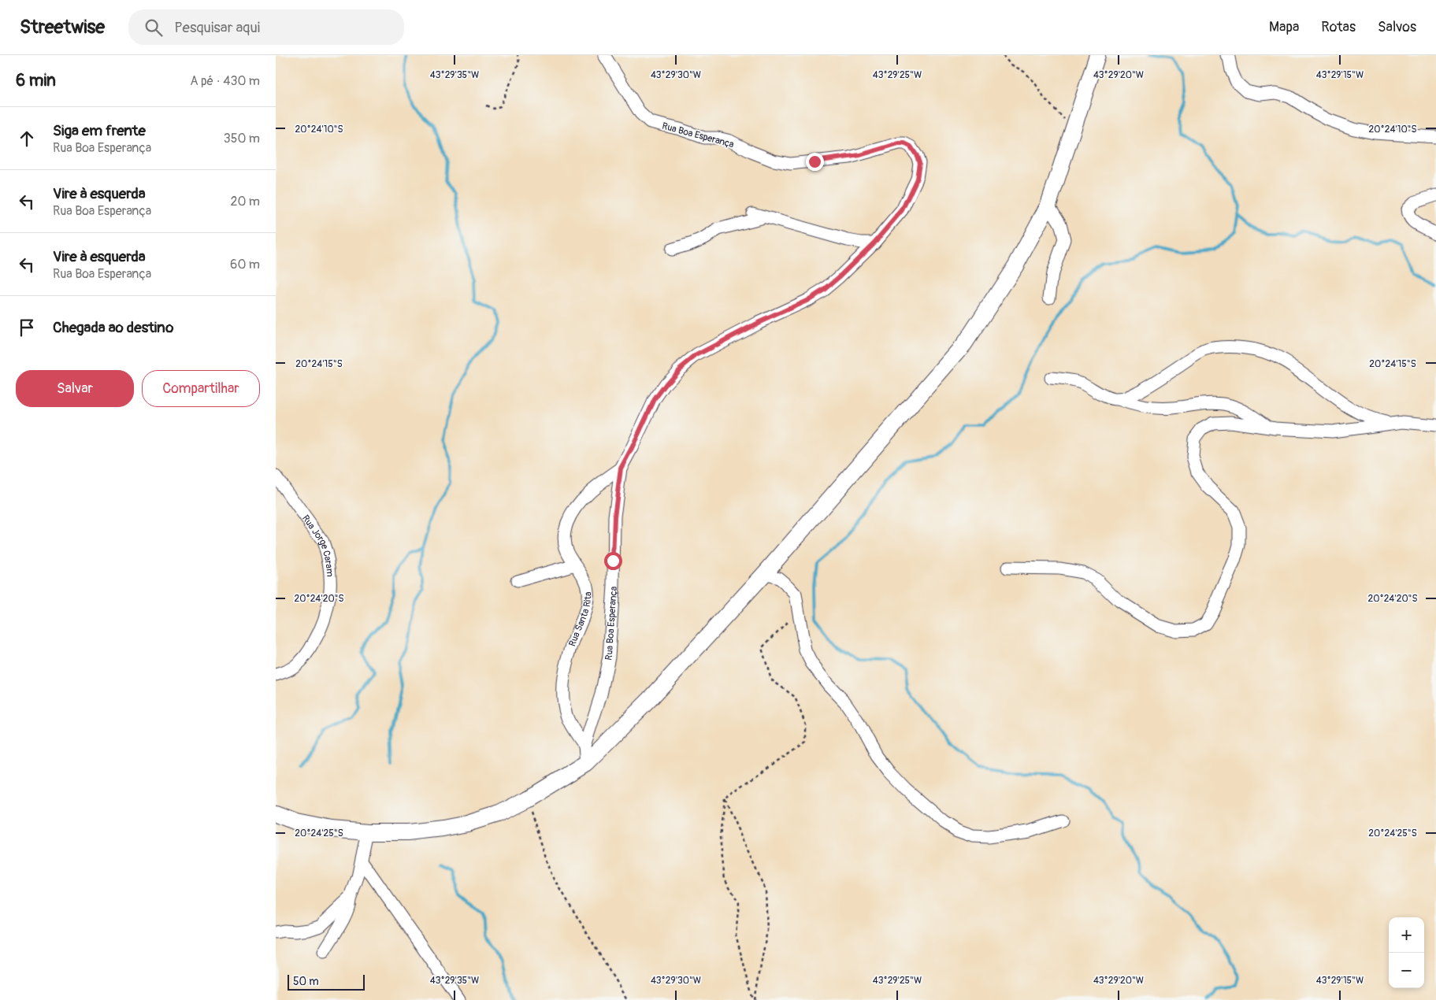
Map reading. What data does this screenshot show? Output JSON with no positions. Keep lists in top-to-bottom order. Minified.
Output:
{"streets":{"street":["Rua Boa Esperança","Rua Jorge Caram","Rua Santa Rita"]},"crossings":[["Rua Boa Esperança","Rua Santa Rita"]],"scale_bar":"50 m","page":{"header":"Streetwise","search":"Pesquisar aqui","nav":["Mapa","Rotas","Salvos"],"heading":["6 min","A pé · 430 m"],"list":[["Siga em frente","Rua Boa Esperança","350 m"],["Vire à esquerda","Rua Boa Esperança","20 m"],["Vire à esquerda","Rua Boa Esperança","60 m"],"Chegada ao destino"],"buttons":["Salvar","Compartilhar"],"map_buttons":["+","−"],"scale":"50 m"},"coordinates":["43°29'35\"W","43°29'30\"W","43°29'25\"W","43°29'20\"W","43°29'15\"W","20°24'10\"S","20°24'15\"S","20°24'20\"S","20°24'25\"S"]}
